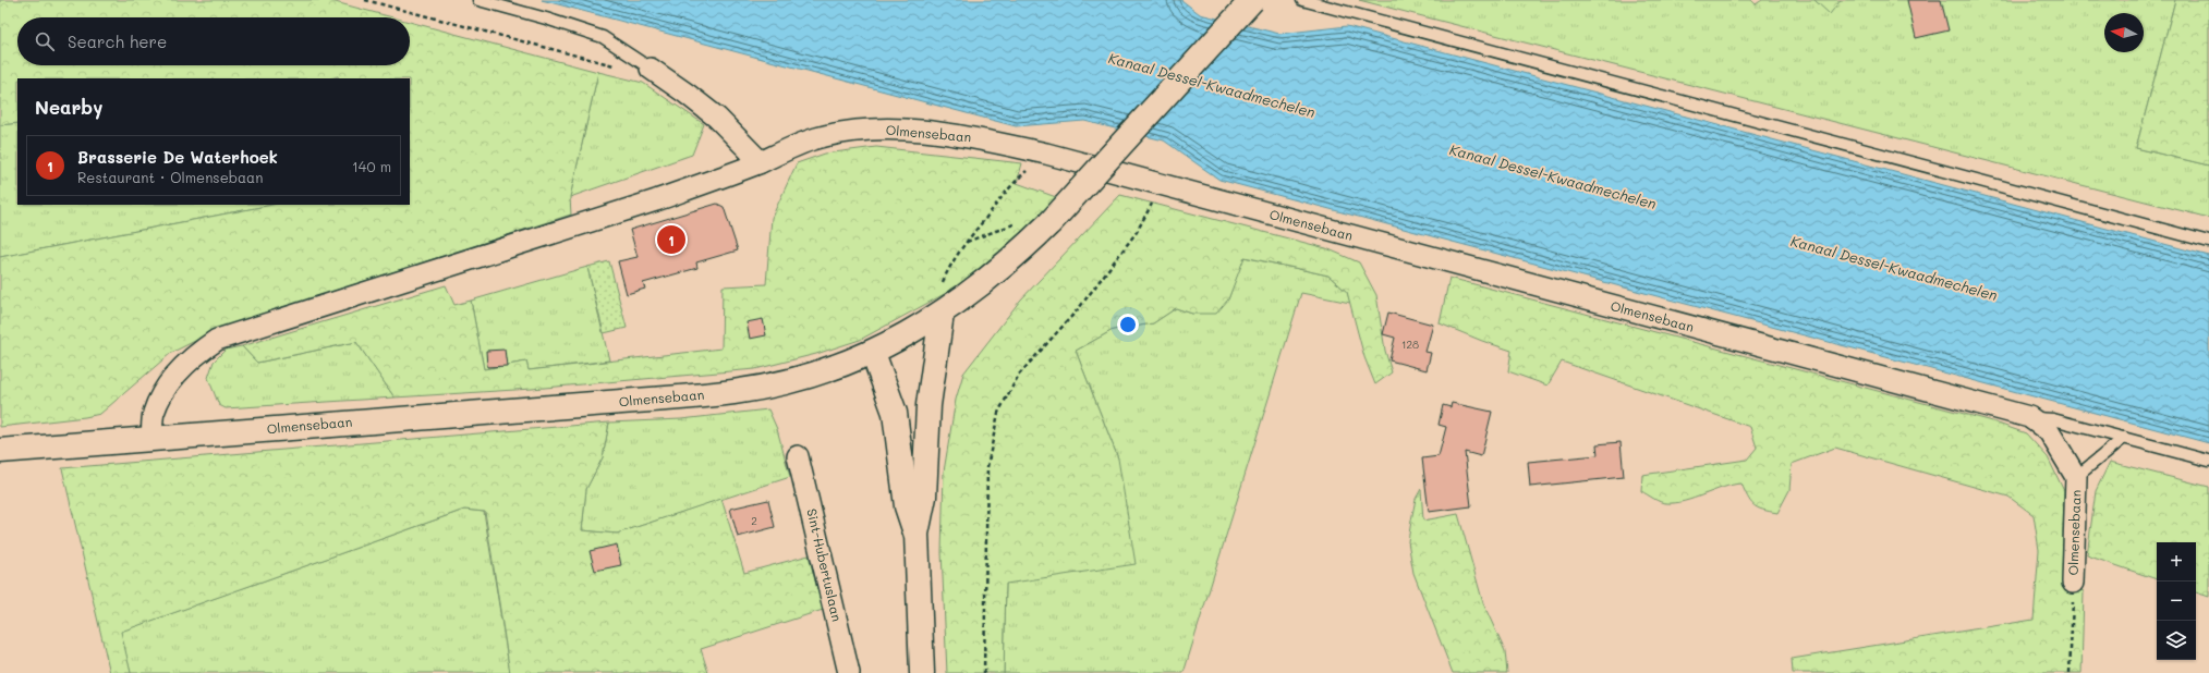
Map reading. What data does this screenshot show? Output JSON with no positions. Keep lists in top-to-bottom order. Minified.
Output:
{"streets":{"street":["Olmensebaan","Sint-Hubertuslaan"]},"water":["Kanaal Dessel-Kwaadmechelen"],"house_numbers":["128","2"],"north":"left","page":{"search":"Search here","heading":"Nearby","list":[{"mark":"1","name":"Brasserie De Waterhoek","note":"Restaurant · Olmensebaan","value":"140 m"}],"pins":"1","map_buttons":["+","−"]}}
